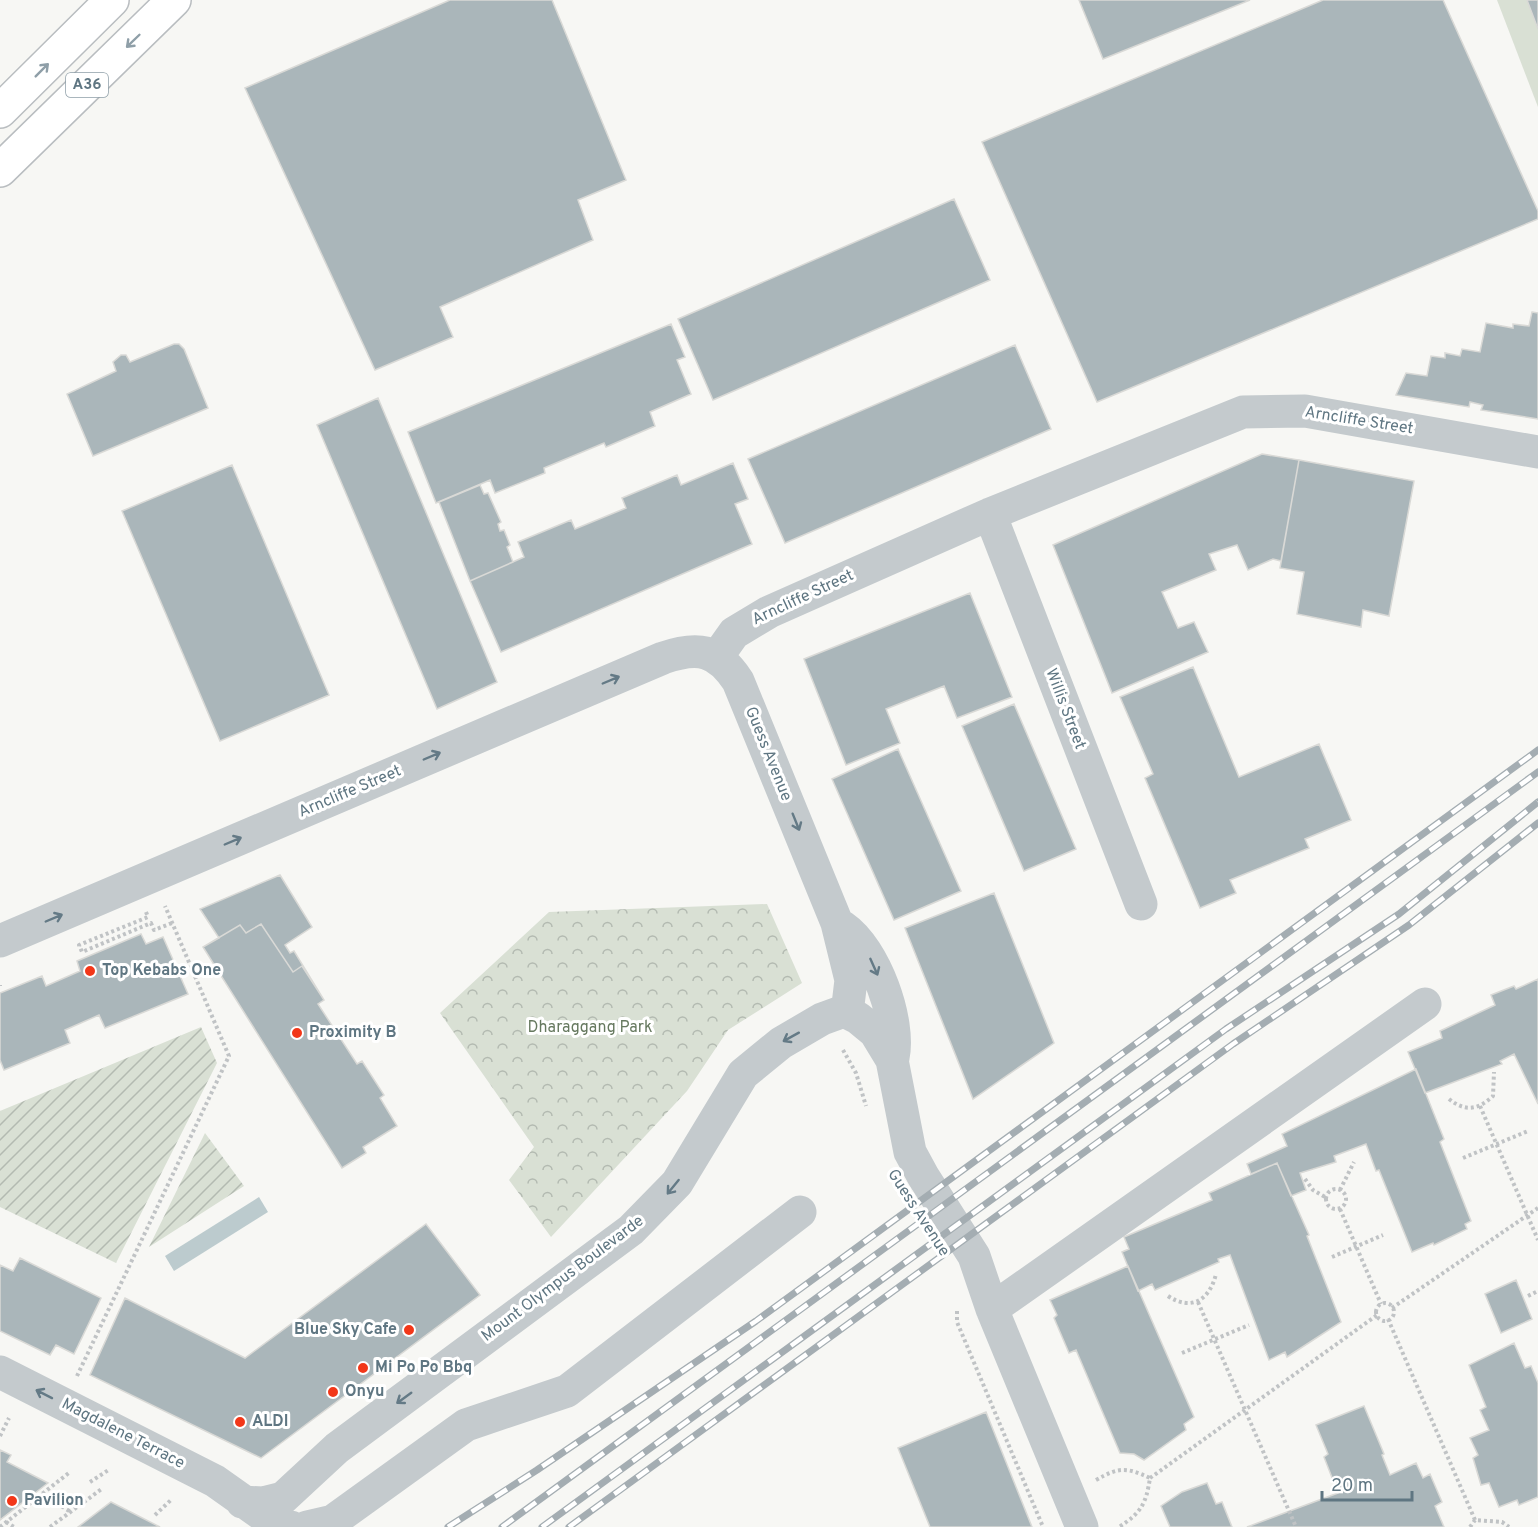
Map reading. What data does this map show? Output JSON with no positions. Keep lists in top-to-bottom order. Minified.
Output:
{"streets":{"highway":["A36"],"street":["Arncliffe Street","Willis Street","Guess Avenue","Mount Olympus Boulevarde","Magdalene Terrace"]},"crossings":[["Arncliffe Street","Willis Street"],["Arncliffe Street","Guess Avenue"],["Guess Avenue","Mount Olympus Boulevarde"]],"one_way":["Arncliffe Street","Magdalene Terrace"],"parks":["Dharaggang Park"],"places":["Top Kebabs One","Proximity B","Blue Sky Cafe","Mi Po Po Bbq","Onyu","ALDI","Pavilion"],"scale_bar":"20 m"}
